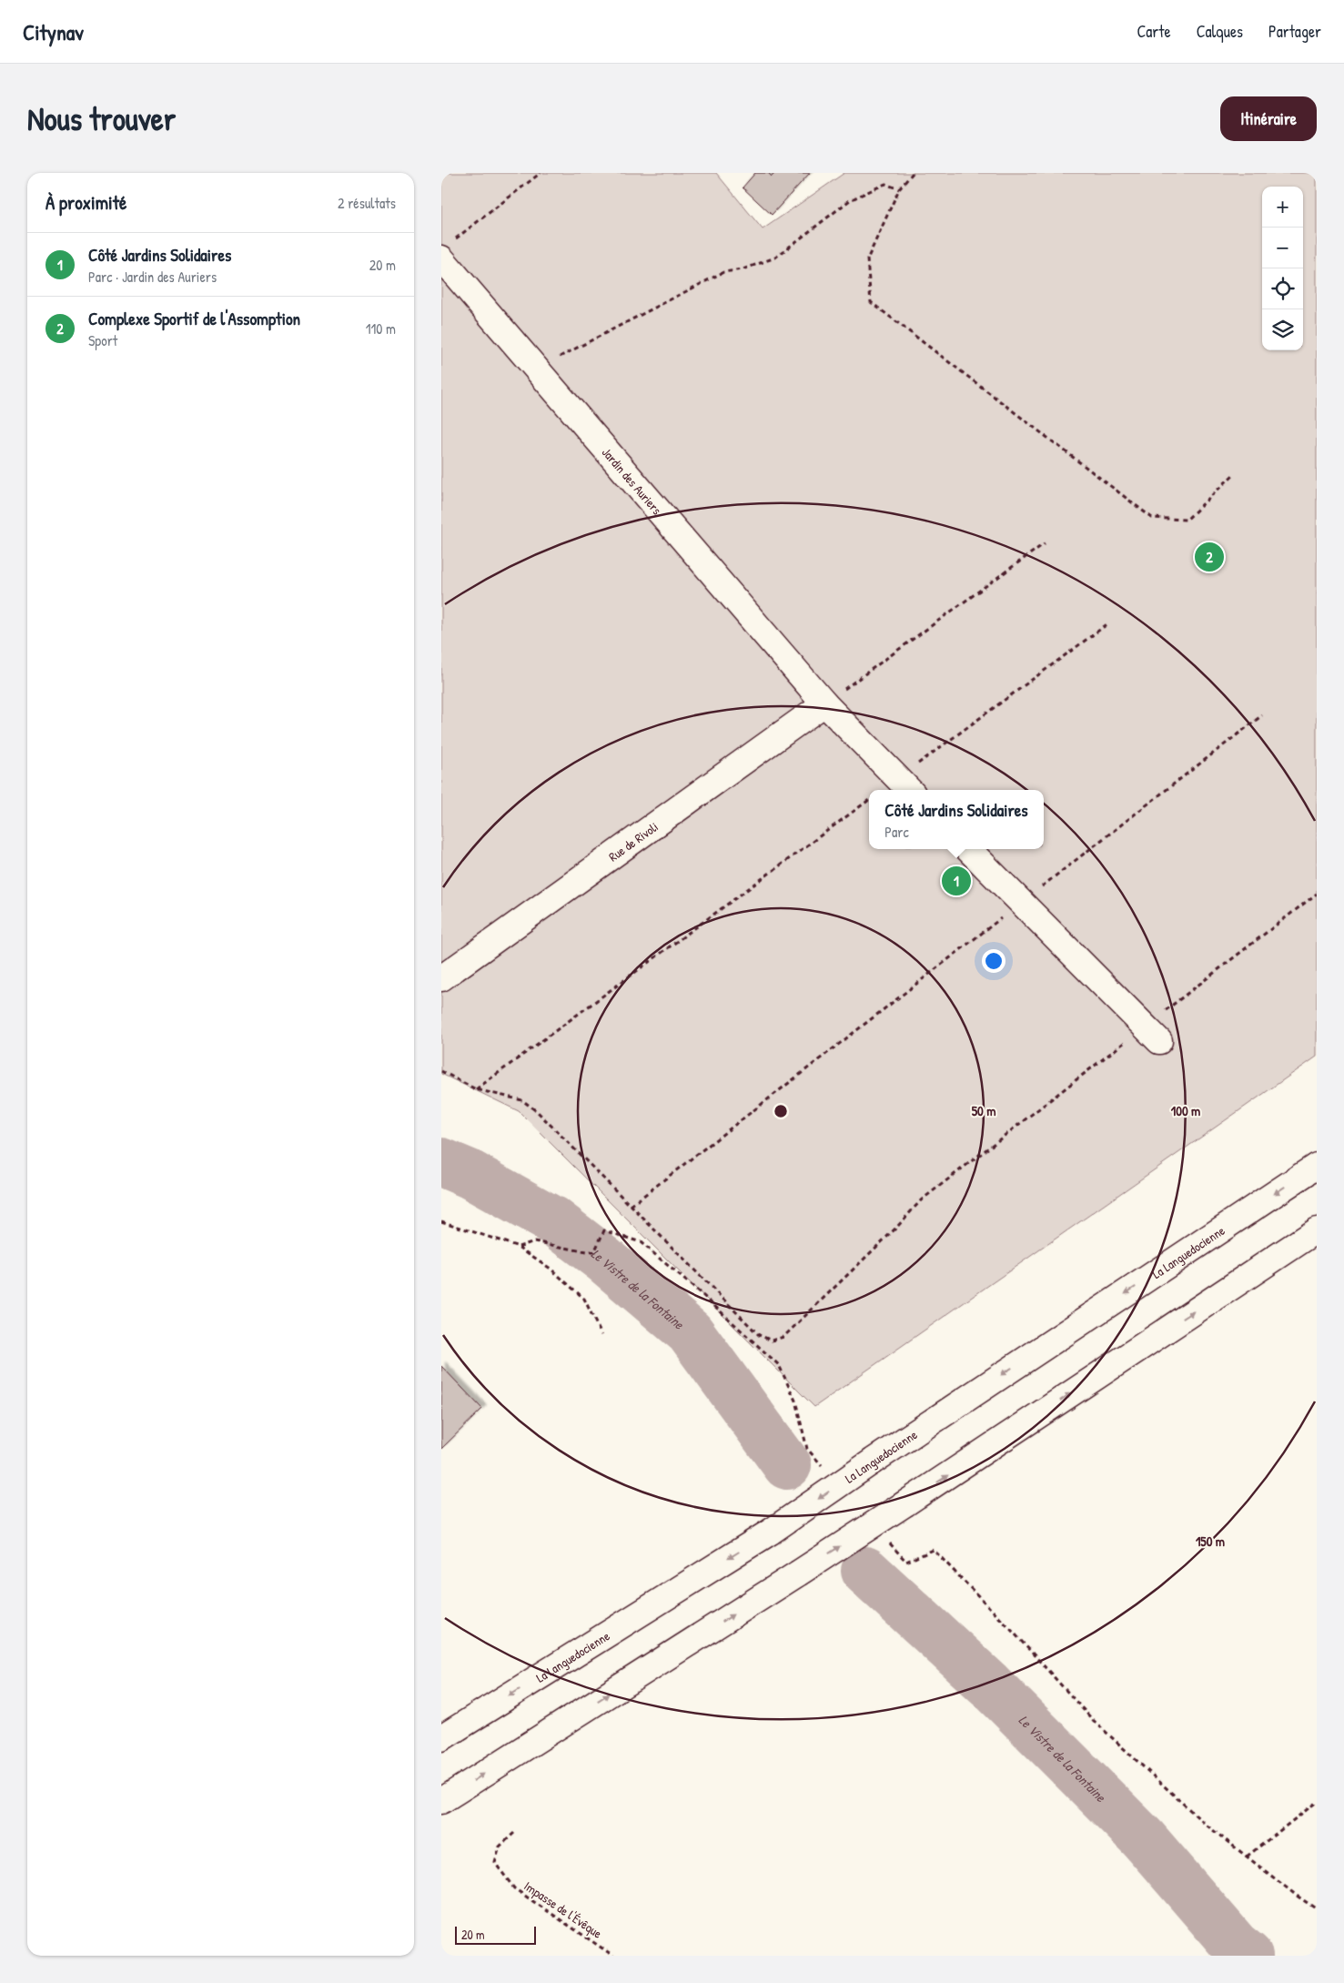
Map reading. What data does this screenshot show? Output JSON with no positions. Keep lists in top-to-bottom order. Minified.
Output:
{"streets":{"main road":["Jardin des Auriers","Rue de Rivoli","La Languedocienne"],"path":["Impasse de l'Évêque"]},"crossings":[["Jardin des Auriers","Rue de Rivoli"]],"water":["Le Vistre de la Fontaine"],"scale_bar":"20 m","page":{"header":"Citynav","nav":["Carte","Calques","Partager"],"buttons":"Itinéraire","title":"Nous trouver","heading":["À proximité","2 résultats"],"map_buttons":["+","−"],"list":[{"mark":"1","name":"Côté Jardins Solidaires","note":"Parc · Jardin des Auriers","value":"20 m"},{"mark":"2","name":"Complexe Sportif de l'Assomption","note":"Sport","value":"110 m"}],"pins":["2","1"],"popup":["Côté Jardins Solidaires","Parc"],"scale":"20 m"},"rings":["50 m","100 m","150 m"]}
